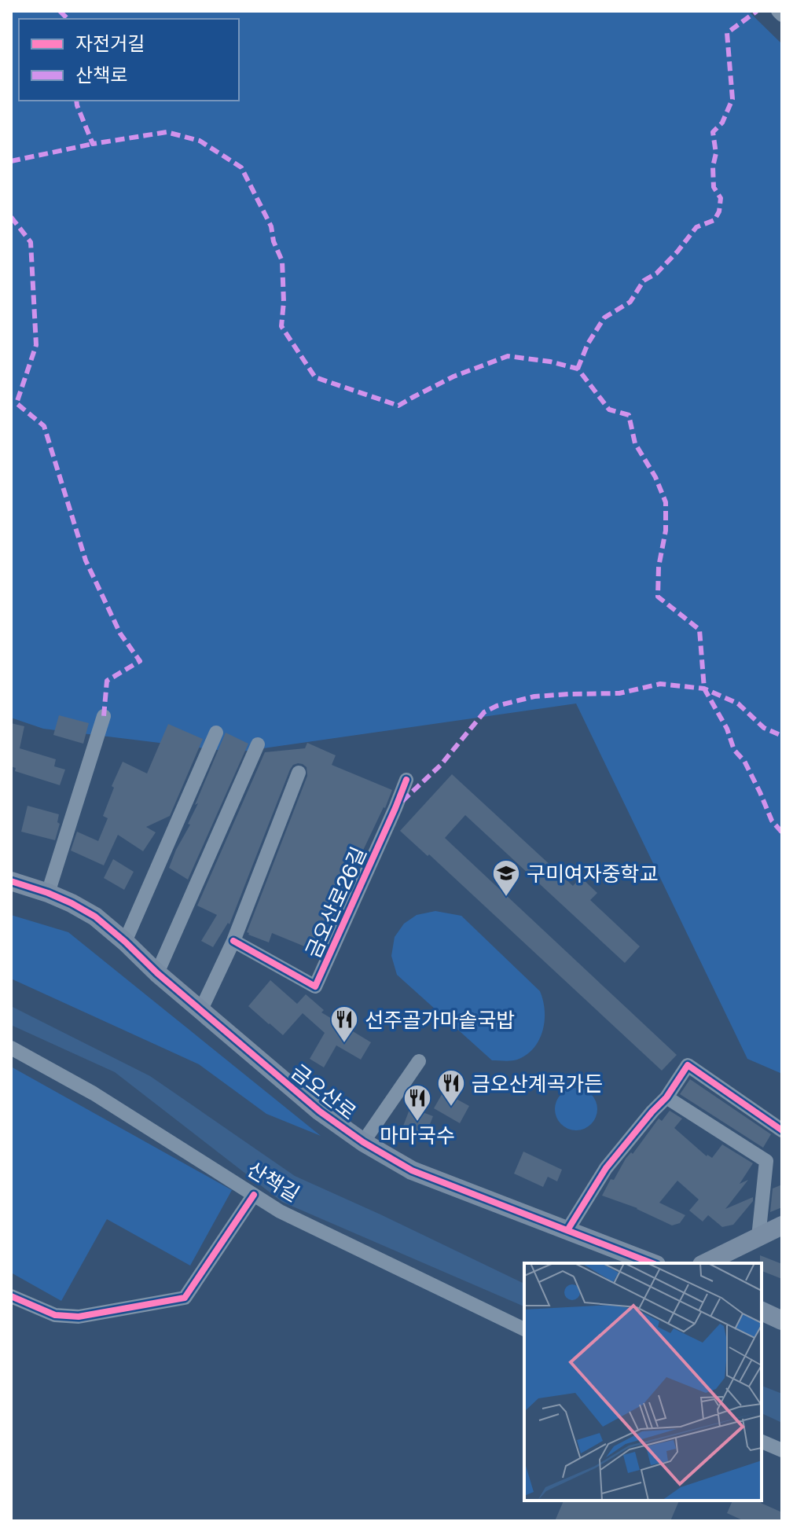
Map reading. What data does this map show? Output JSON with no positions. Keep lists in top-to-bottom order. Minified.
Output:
{"streets":{"street":["금오산로26길","금오산로","산책길"]},"places":{"school or university":["구미여자중학교"],"restaurant":["선주골가마솥국밥","금오산계곡가든","마마국수"]},"legend":["자전거길","산책로"]}
